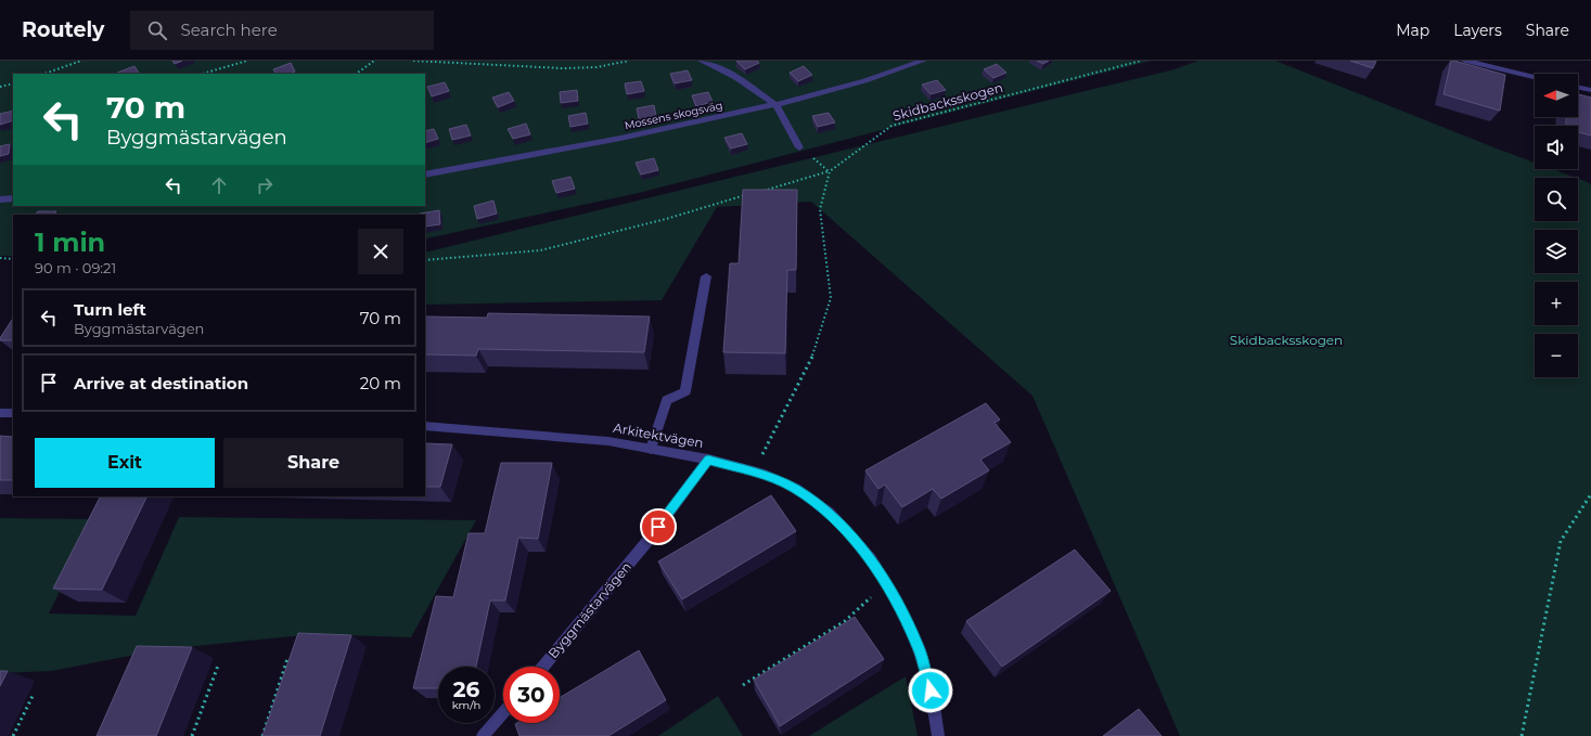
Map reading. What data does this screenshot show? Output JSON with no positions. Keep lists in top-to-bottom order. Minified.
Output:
{"streets":{"street":["Mossens skogsväg","Arkitektvägen","Byggmästarvägen"],"path":["Skidbacksskogen"]},"crossings":[["Arkitektvägen","Byggmästarvägen"]],"parks":["Skidbacksskogen"],"north":"left","page":{"header":"Routely","search":"Search here","nav":["Map","Layers","Share"],"map_buttons":["+","−"],"turn":["70 m","Byggmästarvägen"],"heading":["1 min","90 m · 09:21"],"list":[{"name":"Turn left","note":"Byggmästarvägen","value":"70 m"},{"name":"Arrive at destination","value":"20 m"}],"buttons":["Exit","Share"],"speed":"26 km/h","limit":"30"}}
